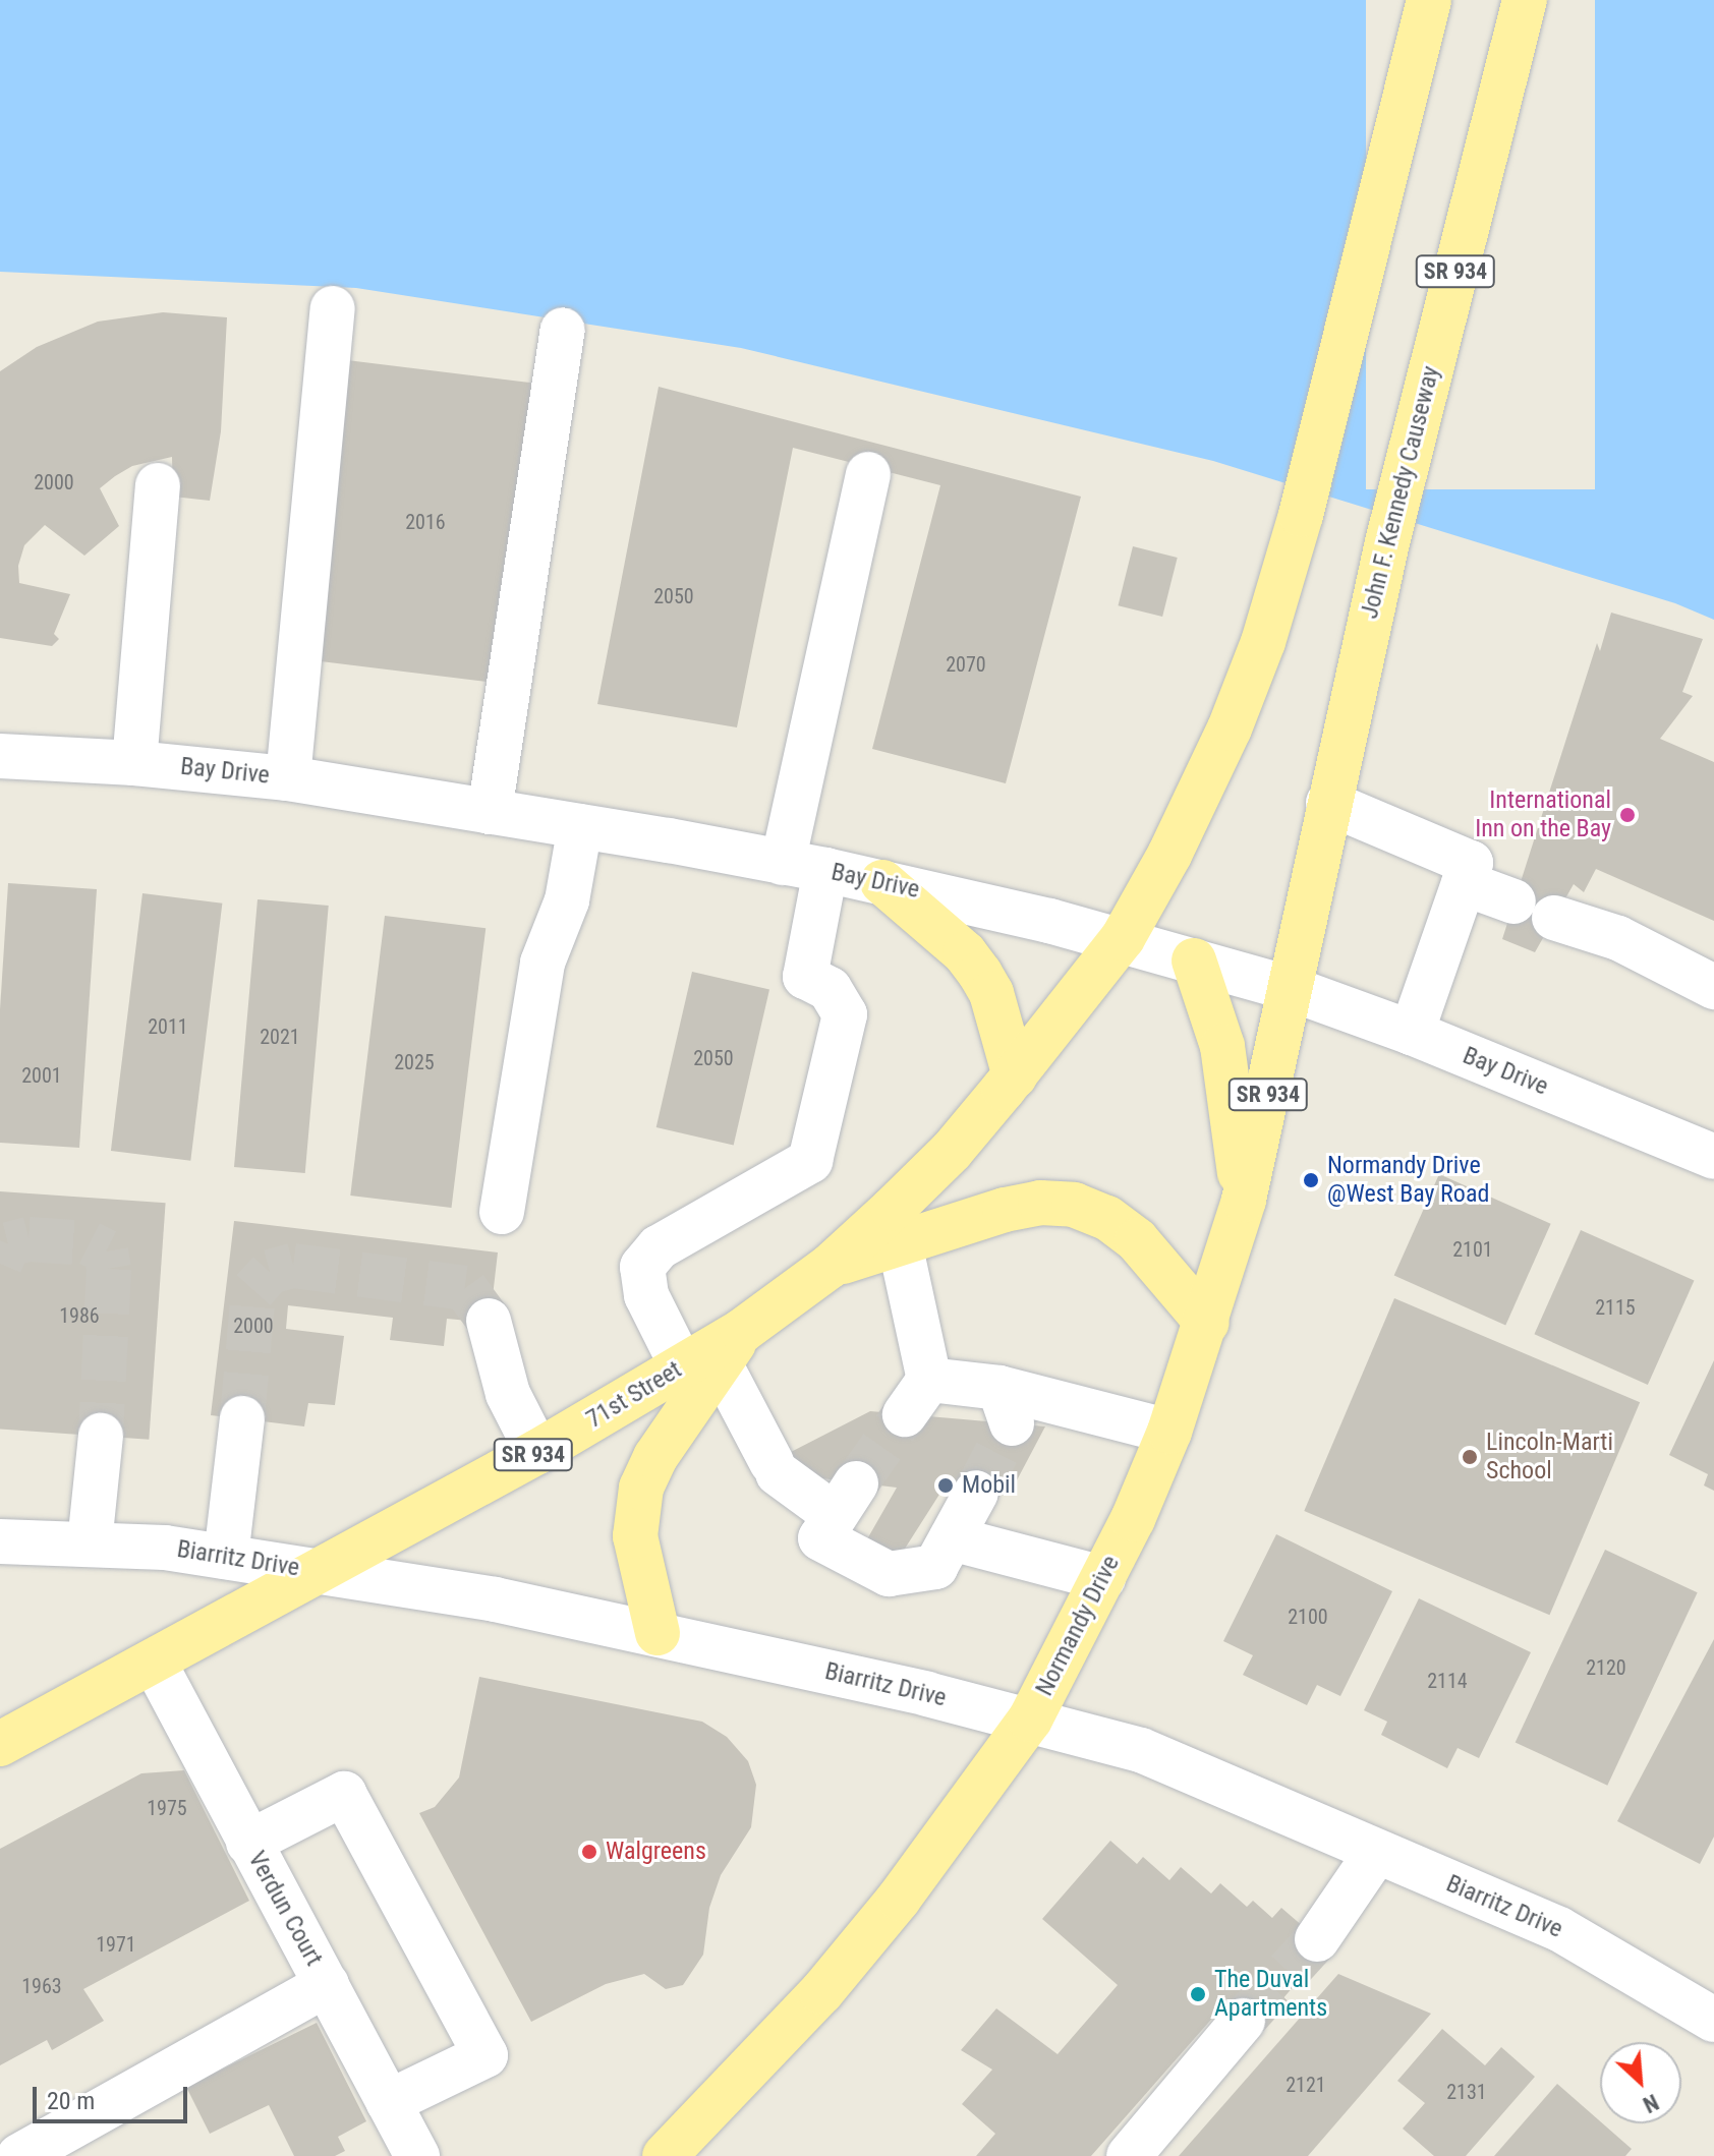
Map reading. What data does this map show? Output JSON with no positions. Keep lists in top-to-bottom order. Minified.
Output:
{"streets":{"main road":["SR 934","John F. Kennedy Causeway","71st Street","Normandy Drive"],"street":["Bay Drive","Biarritz Drive","Verdun Court"]},"crossings":[["SR 934","Bay Drive"],["SR 934","71st Street"],["John F. Kennedy Causeway","Bay Drive"],["John F. Kennedy Causeway","Normandy Drive"],["Bay Drive","71st Street"],["Bay Drive","Normandy Drive"],["71st Street","Biarritz Drive"],["71st Street","Verdun Court"],["Biarritz Drive","Normandy Drive"]],"places":["International Inn on the Bay","Normandy Drive @West Bay Road","Lincoln-Marti School","Mobil","Walgreens","The Duval Apartments"],"house_numbers":["2000","2016","2050","2070","2011","2021","2050","2025","2001","2101","2115","1986","2000","2100","2120","2114","1975","1971","1963","2121","2131"],"scale_bar":"20 m","north":"bottom right"}
